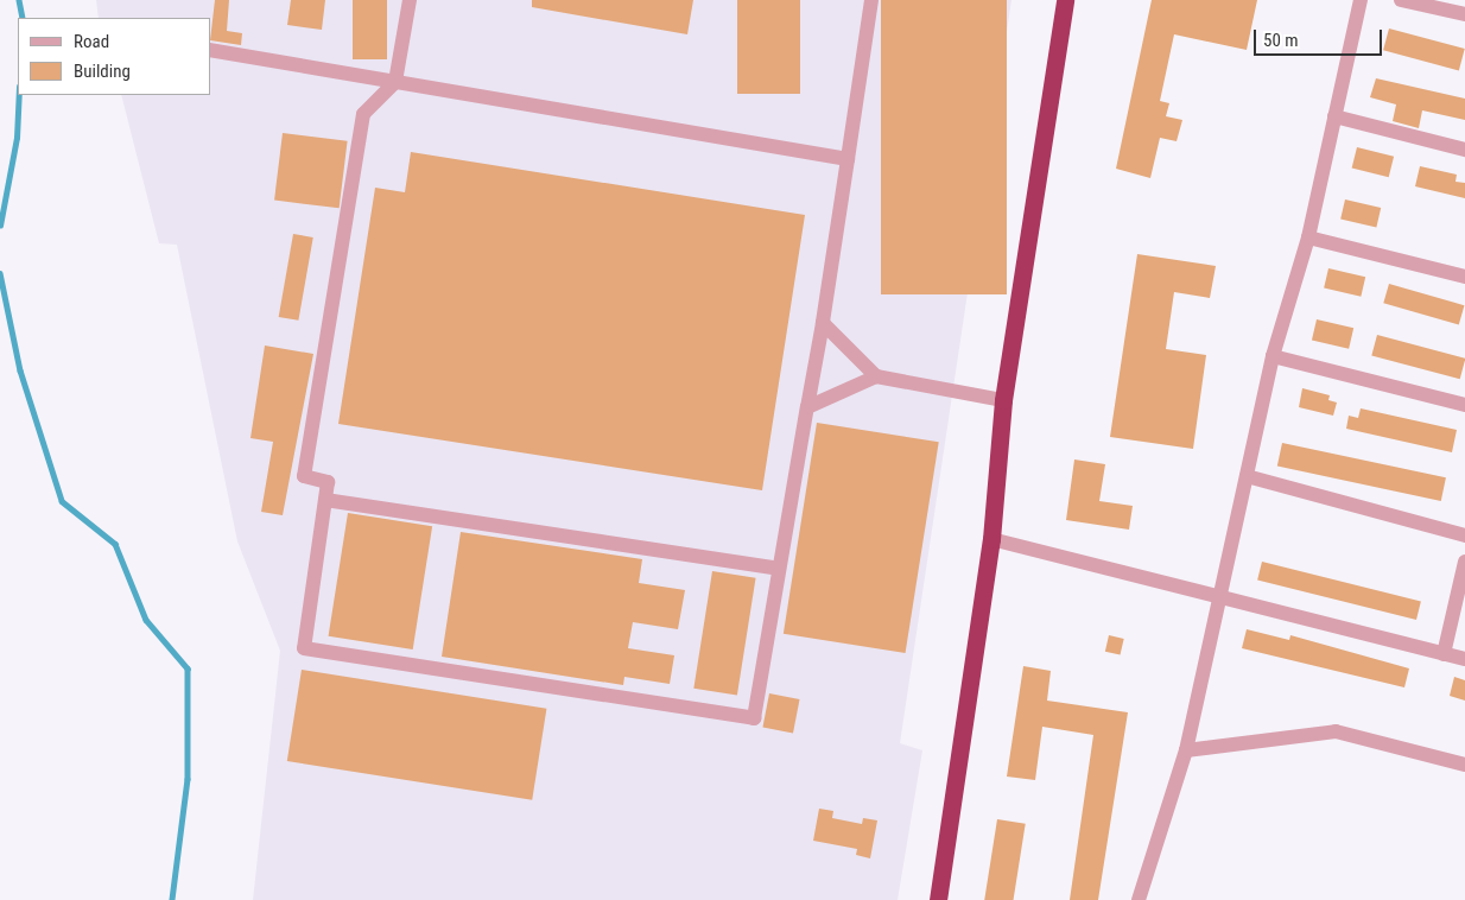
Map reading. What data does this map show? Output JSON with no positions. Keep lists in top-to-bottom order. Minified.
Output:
{"legend":["Road","Building"],"scale_bar":"50 m"}
